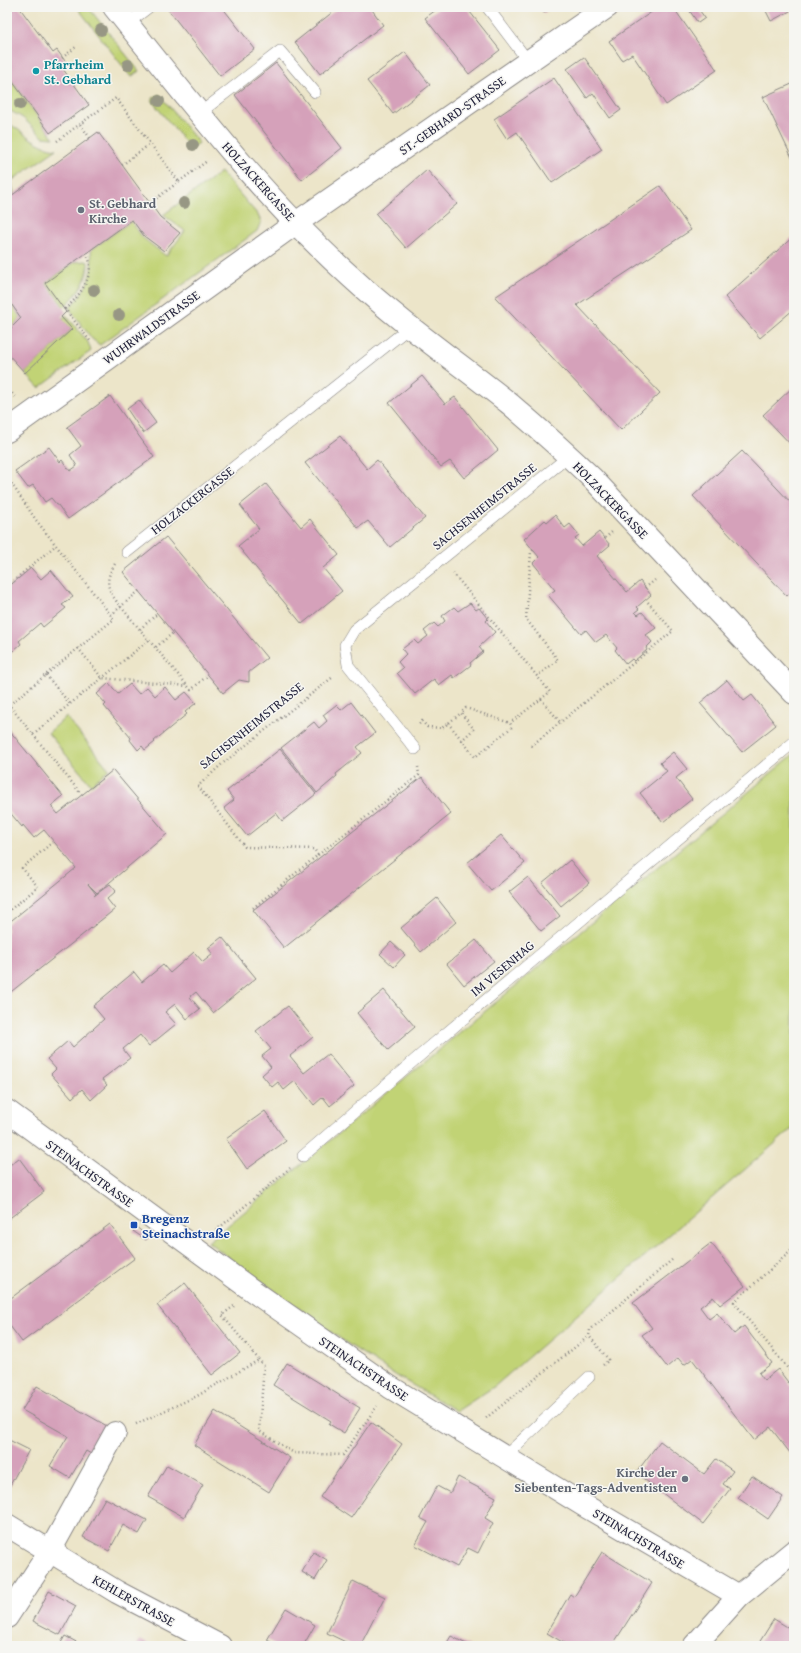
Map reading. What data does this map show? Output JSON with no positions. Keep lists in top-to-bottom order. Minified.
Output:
{"streets":{"street":["ST.-GEBHARD-STRASSE","HOLZACKERGASSE","WUHRWALDSTRASSE","STEINACHSTRASSE","KEHLERSTRASSE"],"lane":["SACHSENHEIMSTRASSE","IM VESENHAG"]},"crossings":[["ST.-GEBHARD-STRASSE","HOLZACKERGASSE"],["ST.-GEBHARD-STRASSE","WUHRWALDSTRASSE"],["HOLZACKERGASSE","WUHRWALDSTRASSE"],["HOLZACKERGASSE","SACHSENHEIMSTRASSE"]],"places":{"other":["Pfarrheim St. Gebhard","St. Gebhard Kirche","Kirche der Siebenten-Tags-Adventisten"],"transit":["Bregenz Steinachstraße"]}}
